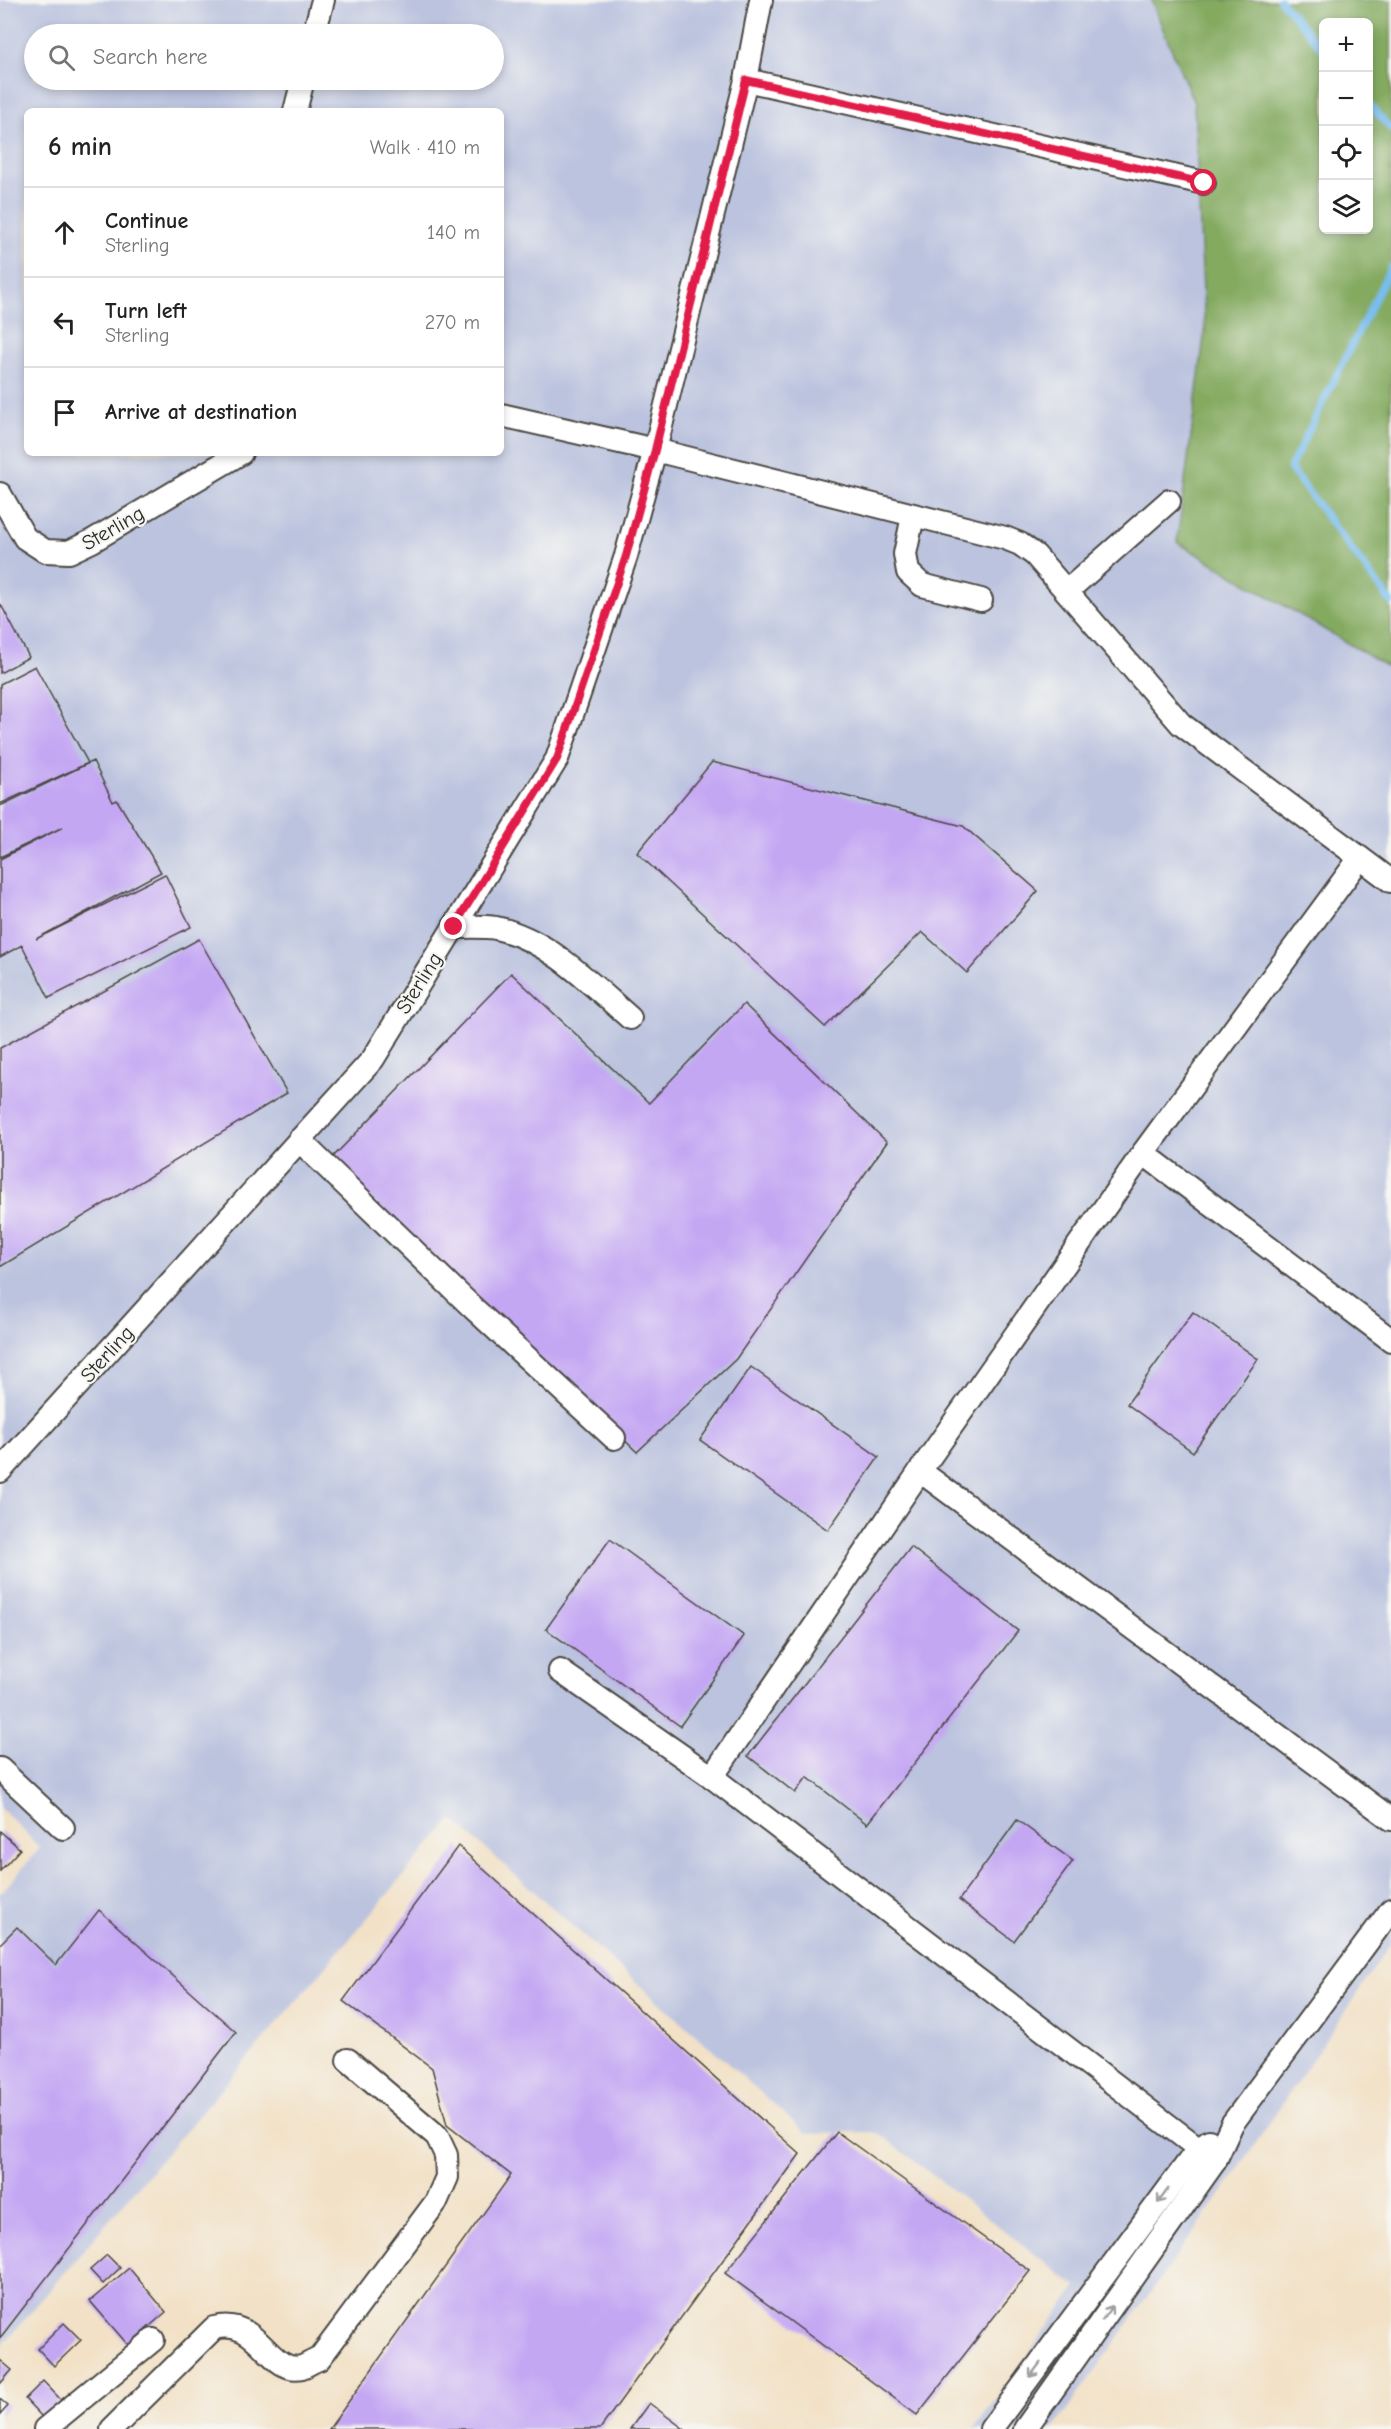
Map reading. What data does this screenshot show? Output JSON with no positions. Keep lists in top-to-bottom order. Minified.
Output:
{"streets":{"street":["Sterling"]},"page":{"map_buttons":["+","−"],"search":"Search here","heading":["6 min","Walk · 410 m"],"list":[["Continue","Sterling","140 m"],["Turn left","Sterling","270 m"],"Arrive at destination"]}}
